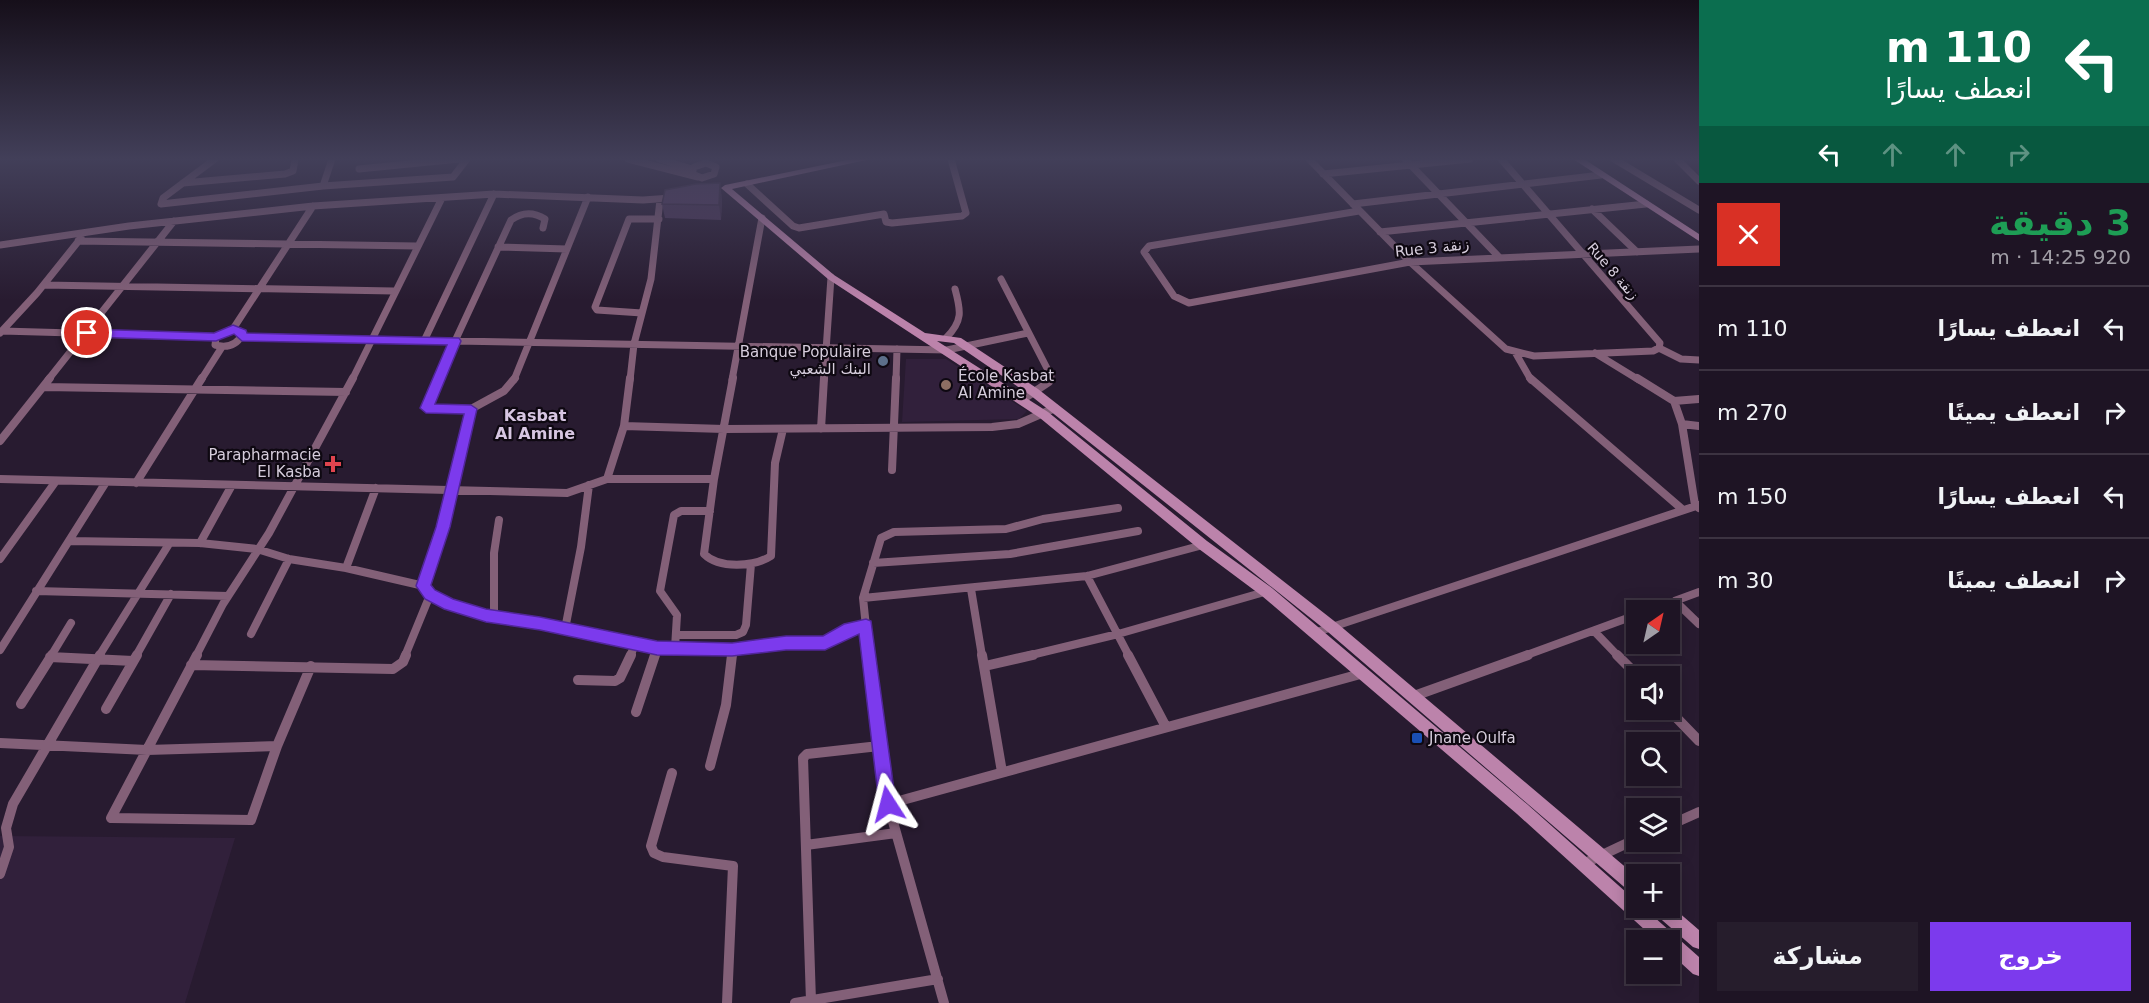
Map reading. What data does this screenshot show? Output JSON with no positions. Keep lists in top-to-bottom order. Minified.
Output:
{"streets":{"street":["Rue 3 زنقة","Rue 8 زنقة"]},"crossings":[["Rue 3 زنقة","Rue 8 زنقة"]],"districts":["Kasbat Al Amine"],"places":{"other":["Banque Populaire البنك الشعبي","École Kasbat Al Amine"],"health":["Parapharmacie El Kasba"],"transit":["Jnane Oulfa"]},"north":"top right","page":{"turn":["110 m","انعطف يسارًا"],"heading":["3 دقيقة","920 m · 14:25"],"list":[{"name":"انعطف يسارًا","value":"110 m"},{"name":"انعطف يمينًا","value":"270 m"},{"name":"انعطف يسارًا","value":"150 m"},{"name":"انعطف يمينًا","value":"30 m"}],"map_buttons":["+","−"],"buttons":["خروج","مشاركة"]}}
